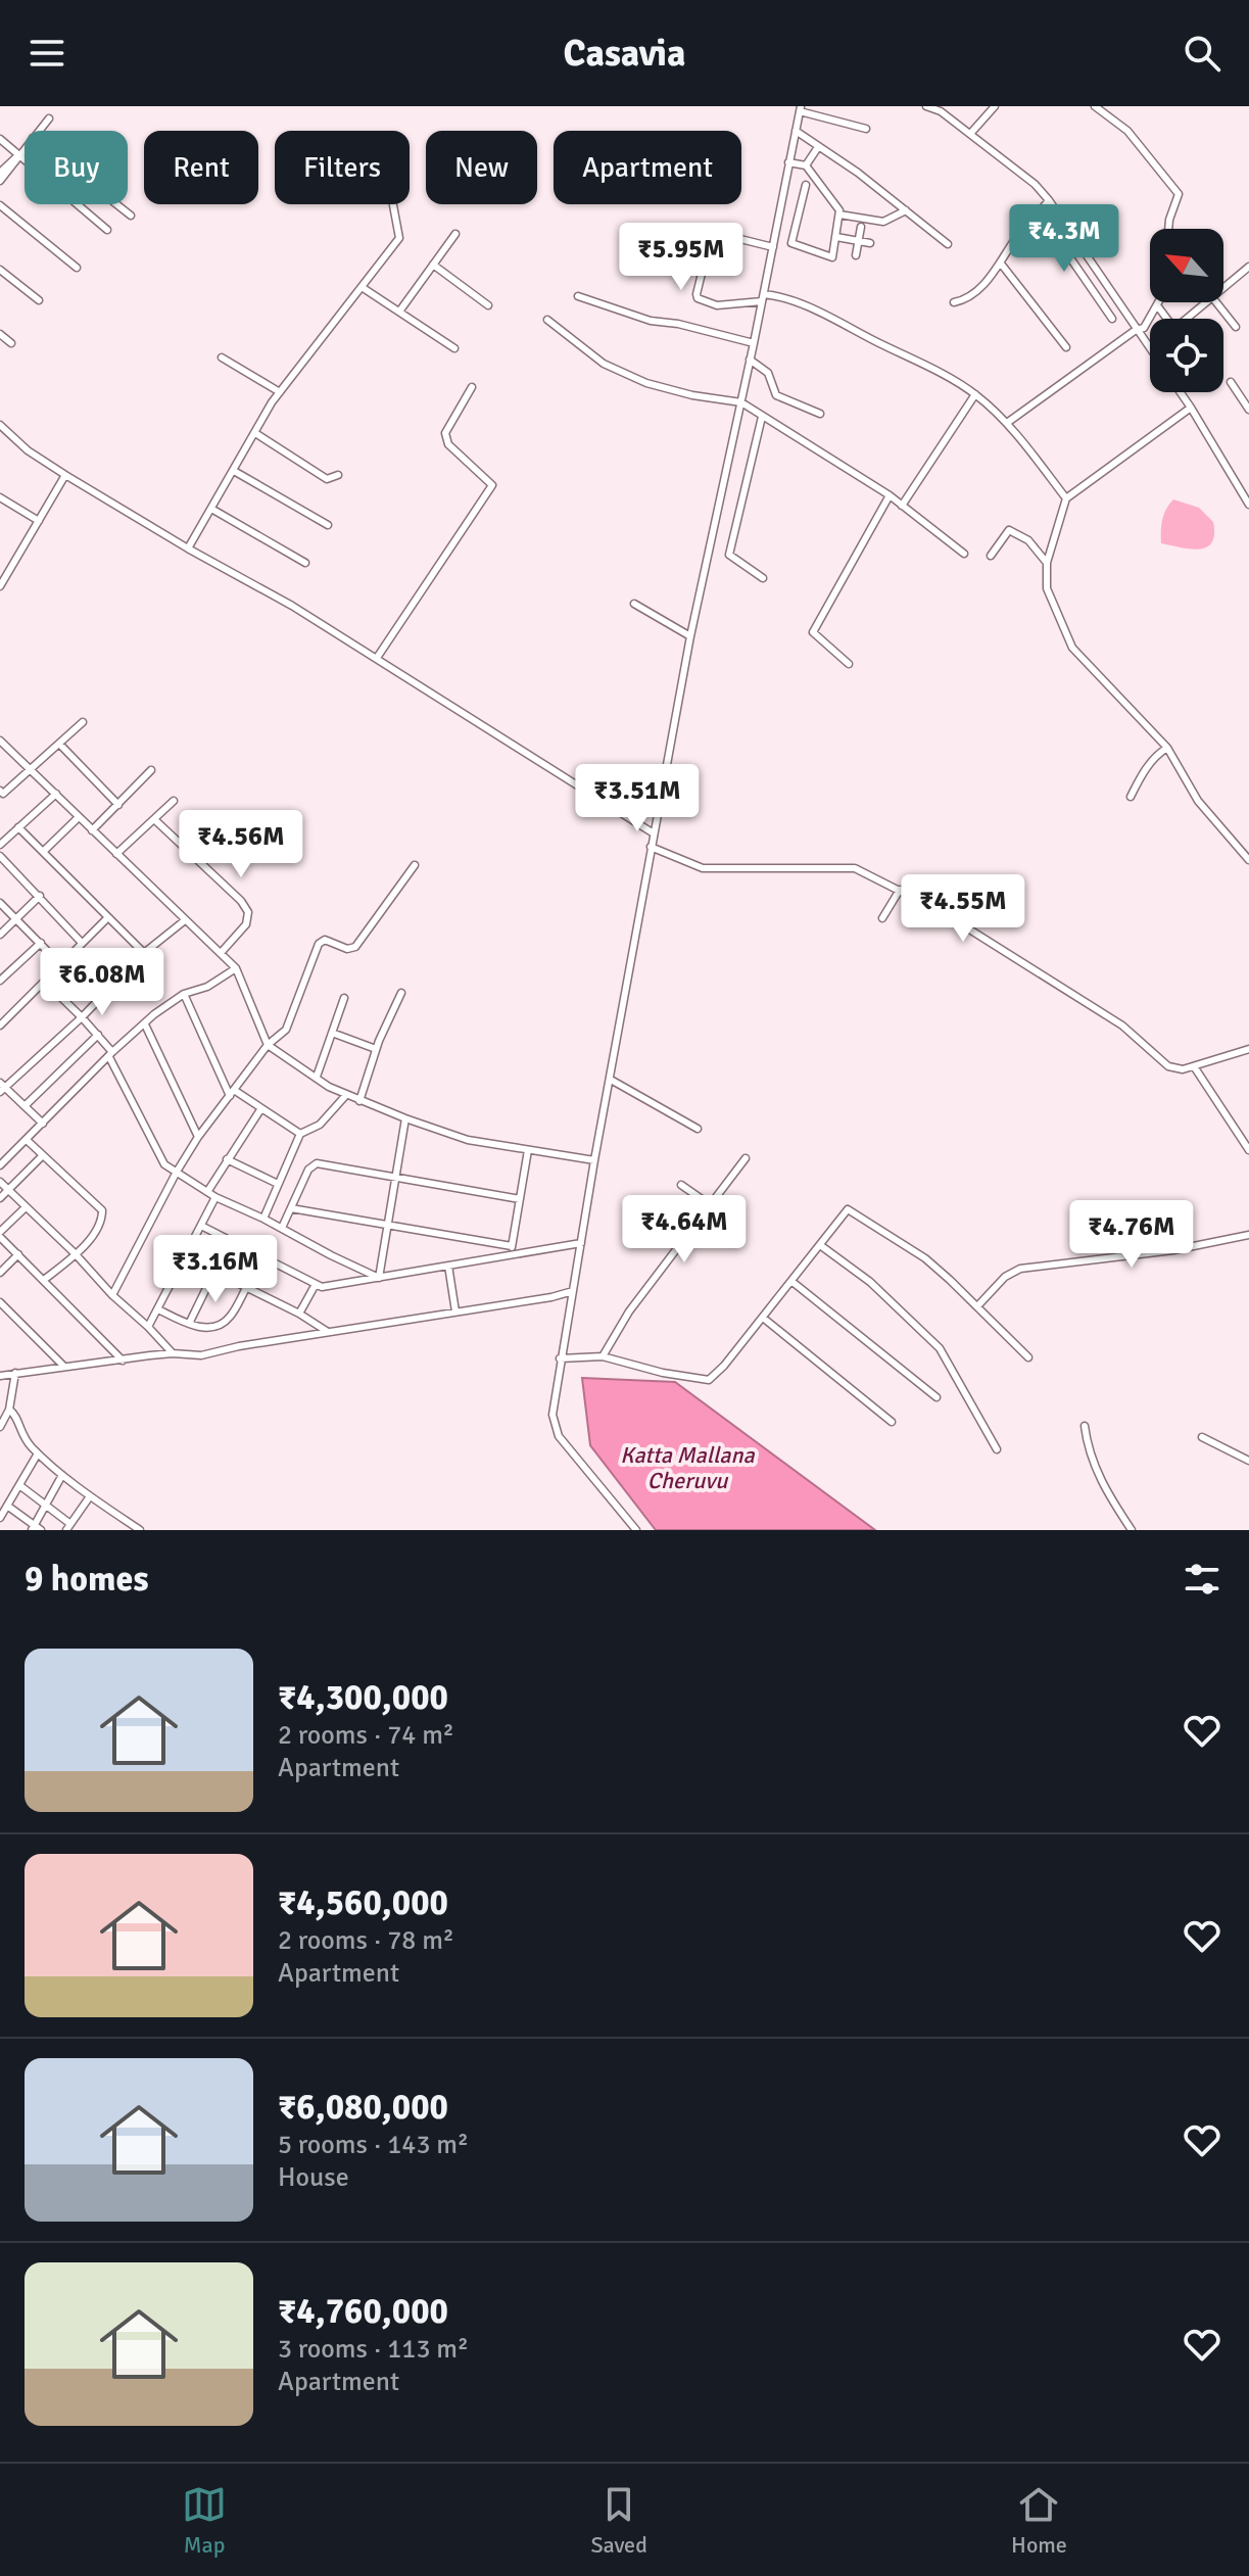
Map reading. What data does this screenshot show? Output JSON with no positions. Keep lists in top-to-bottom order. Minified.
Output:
{"water":["Katta Mallana Cheruvu"],"north":"top left","page":{"header":"Casavia","chip":["Buy","Rent","Filters","New","Apartment"],"price":["₹4.3M","₹5.95M","₹3.51M","₹4.56M","₹4.55M","₹6.08M","₹4.64M","₹4.76M","₹3.16M"],"heading":"9 homes","list":[{"name":"₹4,300,000","note":"2 rooms · 74 m² · Apartment"},{"name":"₹4,560,000","note":"2 rooms · 78 m² · Apartment"},{"name":"₹6,080,000","note":"5 rooms · 143 m² · House"},{"name":"₹4,760,000","note":"3 rooms · 113 m² · Apartment"}],"tabs":["Map","Saved","Home"]}}
